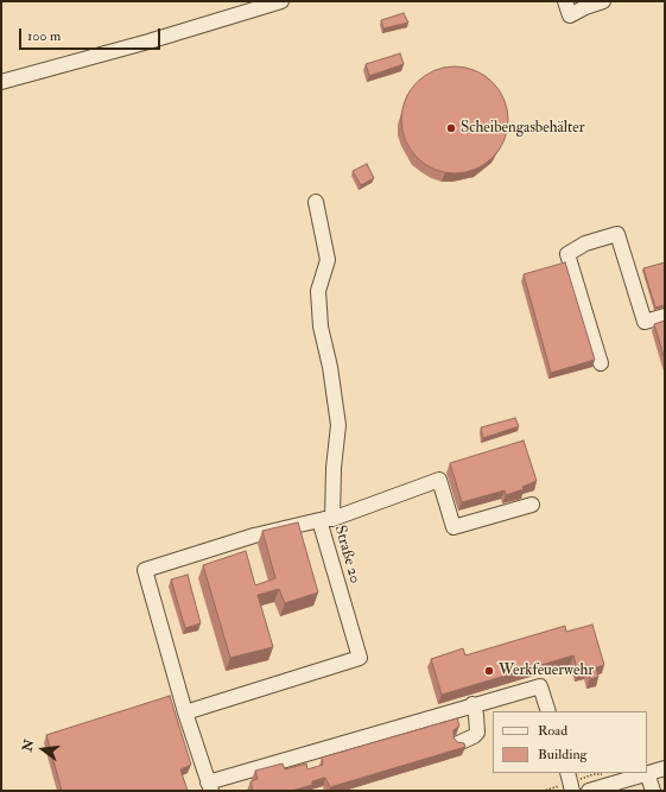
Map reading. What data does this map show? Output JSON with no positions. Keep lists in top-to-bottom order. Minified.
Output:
{"streets":{"street":["Straße 20"]},"places":["Scheibengasbehälter","Werkfeuerwehr"],"legend":["Road","Building"],"scale_bar":"100 m","north":"left"}
